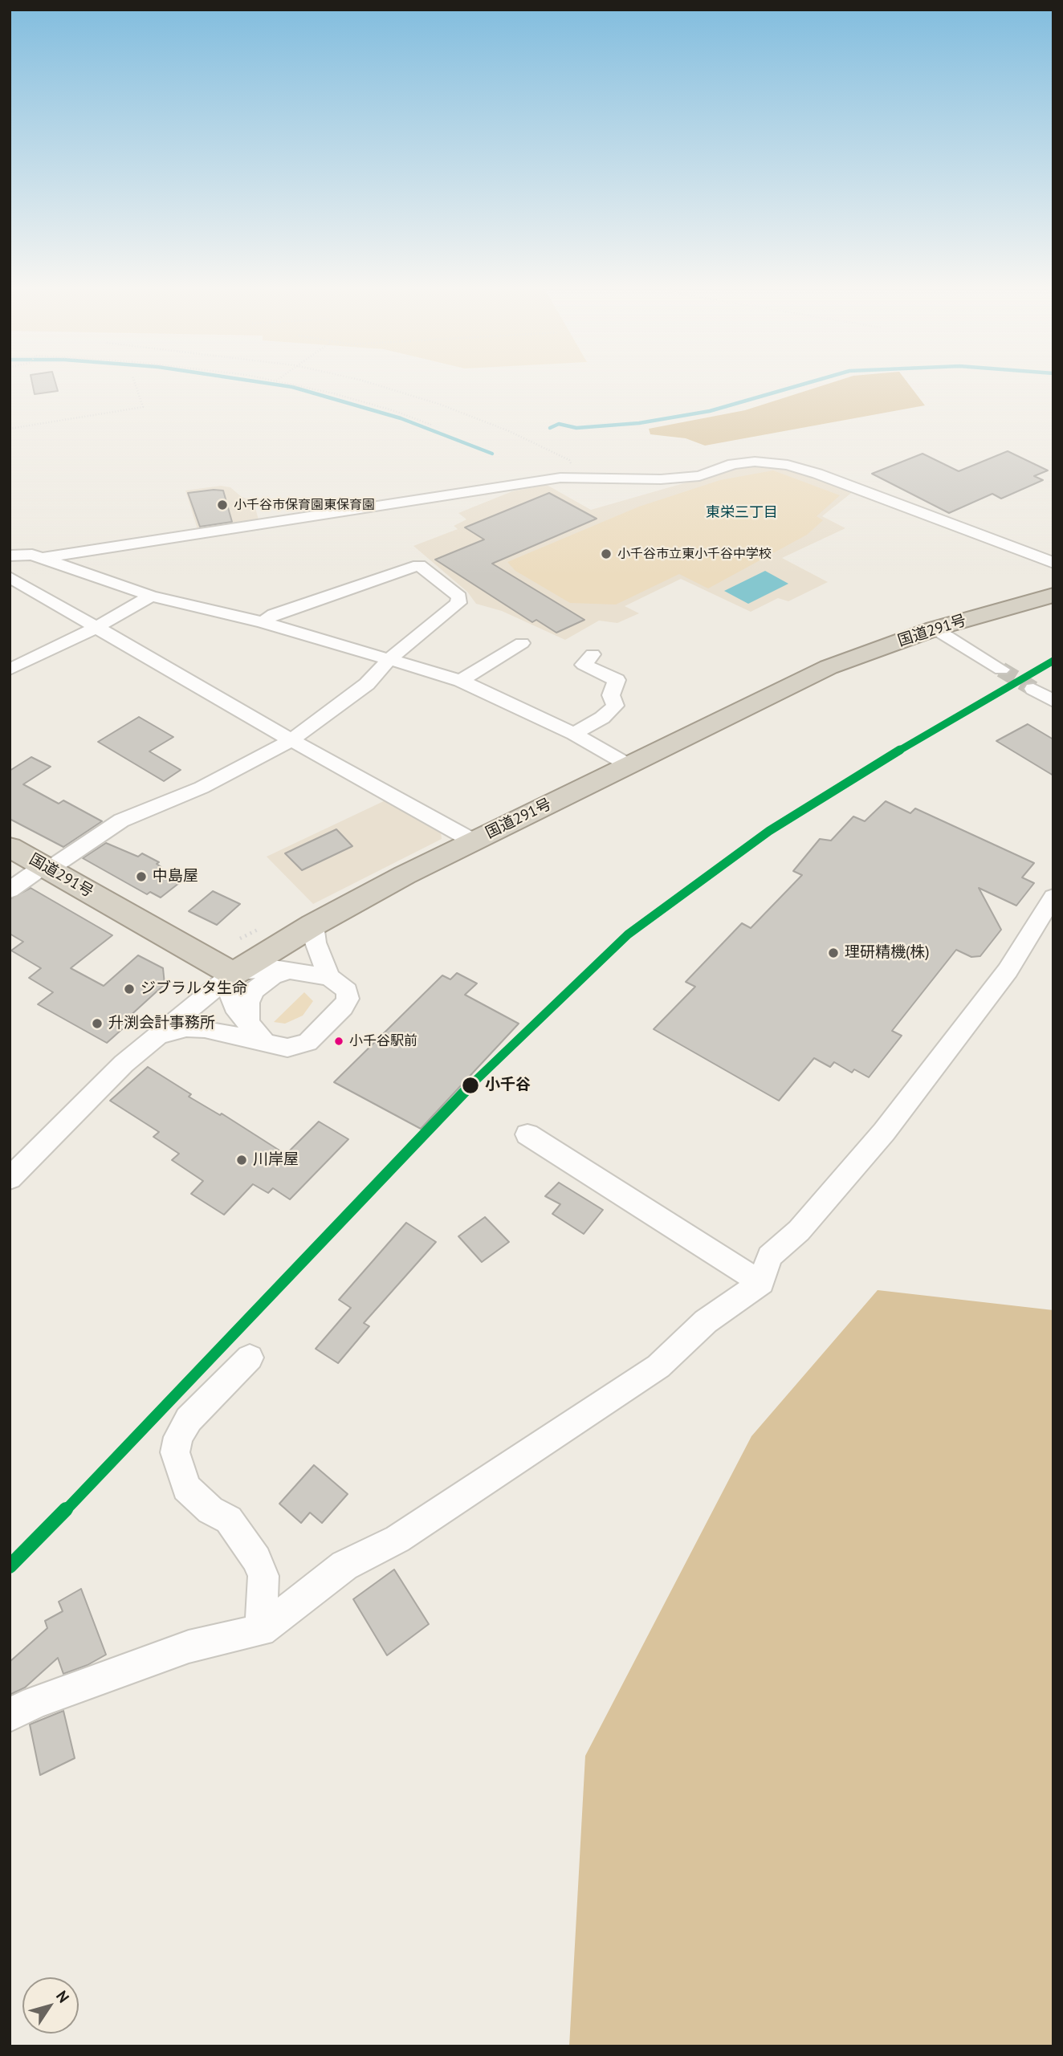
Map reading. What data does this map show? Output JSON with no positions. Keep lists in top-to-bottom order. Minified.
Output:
{"streets":{"highway":["国道291号"]},"districts":["東栄三丁目"],"places":["小千谷市保育園東保育園","小千谷市立東小千谷中学校","中島屋","理研精機(株)","ジブラルタ生命","升渕会計事務所","小千谷駅前","小千谷","川岸屋"],"north":"top right"}
